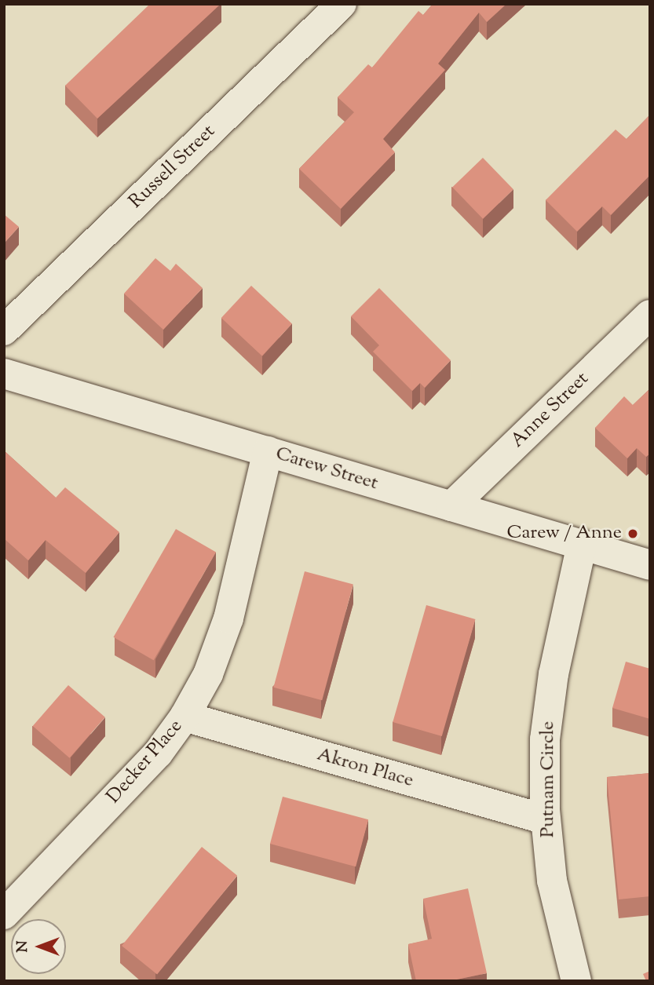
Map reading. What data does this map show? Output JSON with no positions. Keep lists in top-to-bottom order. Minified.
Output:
{"streets":{"street":["Russell Street","Anne Street","Carew Street","Decker Place","Akron Place","Putnam Circle"]},"crossings":[["Anne Street","Carew Street"],["Carew Street","Decker Place"],["Carew Street","Putnam Circle"],["Decker Place","Akron Place"],["Akron Place","Putnam Circle"]],"places":["Carew / Anne"],"north":"left"}
